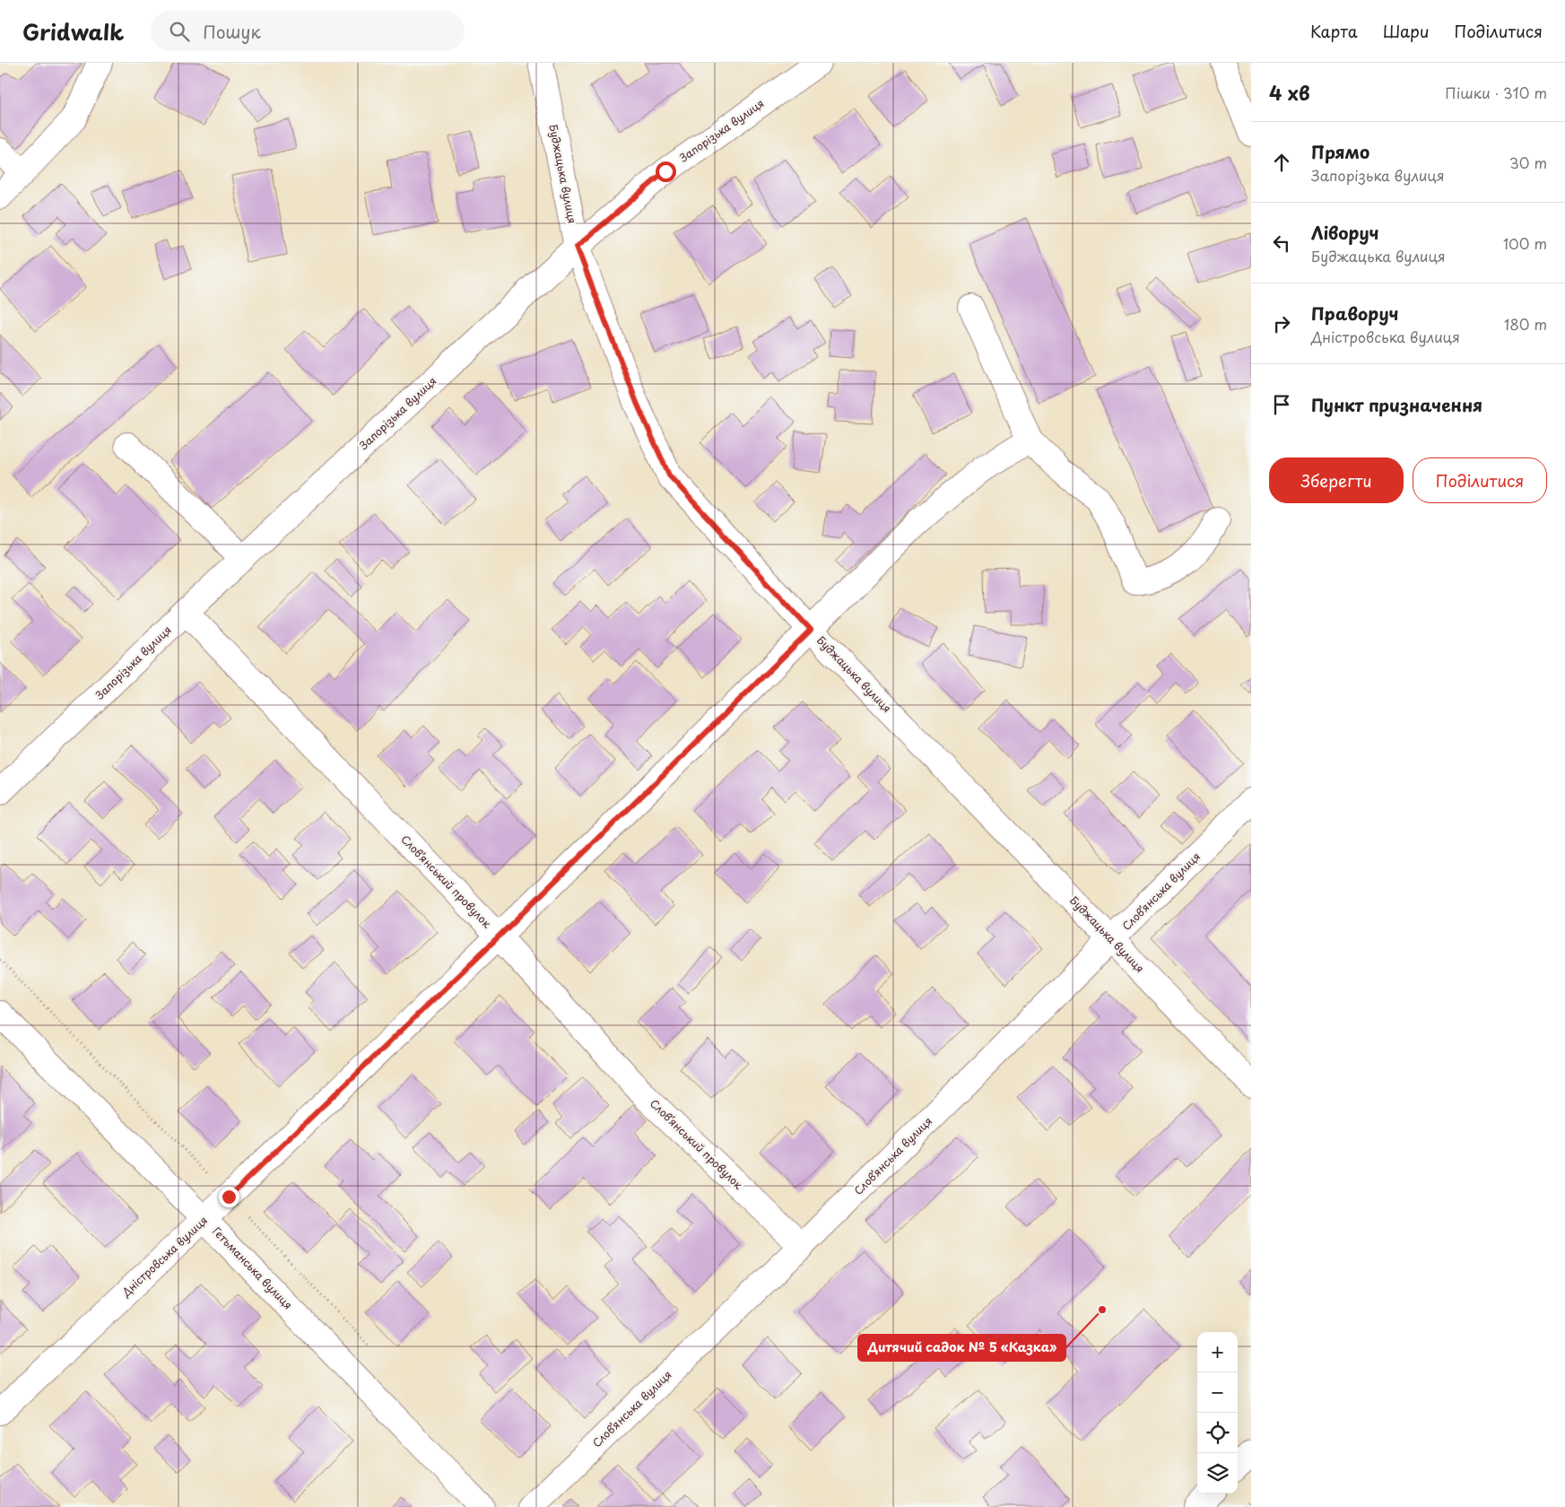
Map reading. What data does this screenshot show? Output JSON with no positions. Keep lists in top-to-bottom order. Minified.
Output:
{"streets":{"street":["Запорізька вулиця","Буджацька вулиця","Словʼянський провулок","Словʼянська вулиця","Дністровська вулиця","Гетьманська вулиця"]},"crossings":[["Запорізька вулиця","Буджацька вулиця"],["Запорізька вулиця","Словʼянський провулок"],["Буджацька вулиця","Словʼянська вулиця"],["Буджацька вулиця","Дністровська вулиця"],["Словʼянський провулок","Словʼянська вулиця"],["Словʼянський провулок","Дністровська вулиця"],["Дністровська вулиця","Гетьманська вулиця"]],"places":["Дитячий садок № 5 «Казка»"],"page":{"header":"Gridwalk","search":"Пошук","nav":["Карта","Шари","Поділитися"],"heading":["4 хв","Пішки · 310 m"],"list":[["Прямо","Запорізька вулиця","30 m"],["Ліворуч","Буджацька вулиця","100 m"],["Праворуч","Дністровська вулиця","180 m"],"Пункт призначення"],"buttons":["Зберегти","Поділитися"],"map_buttons":["+","−"]}}
